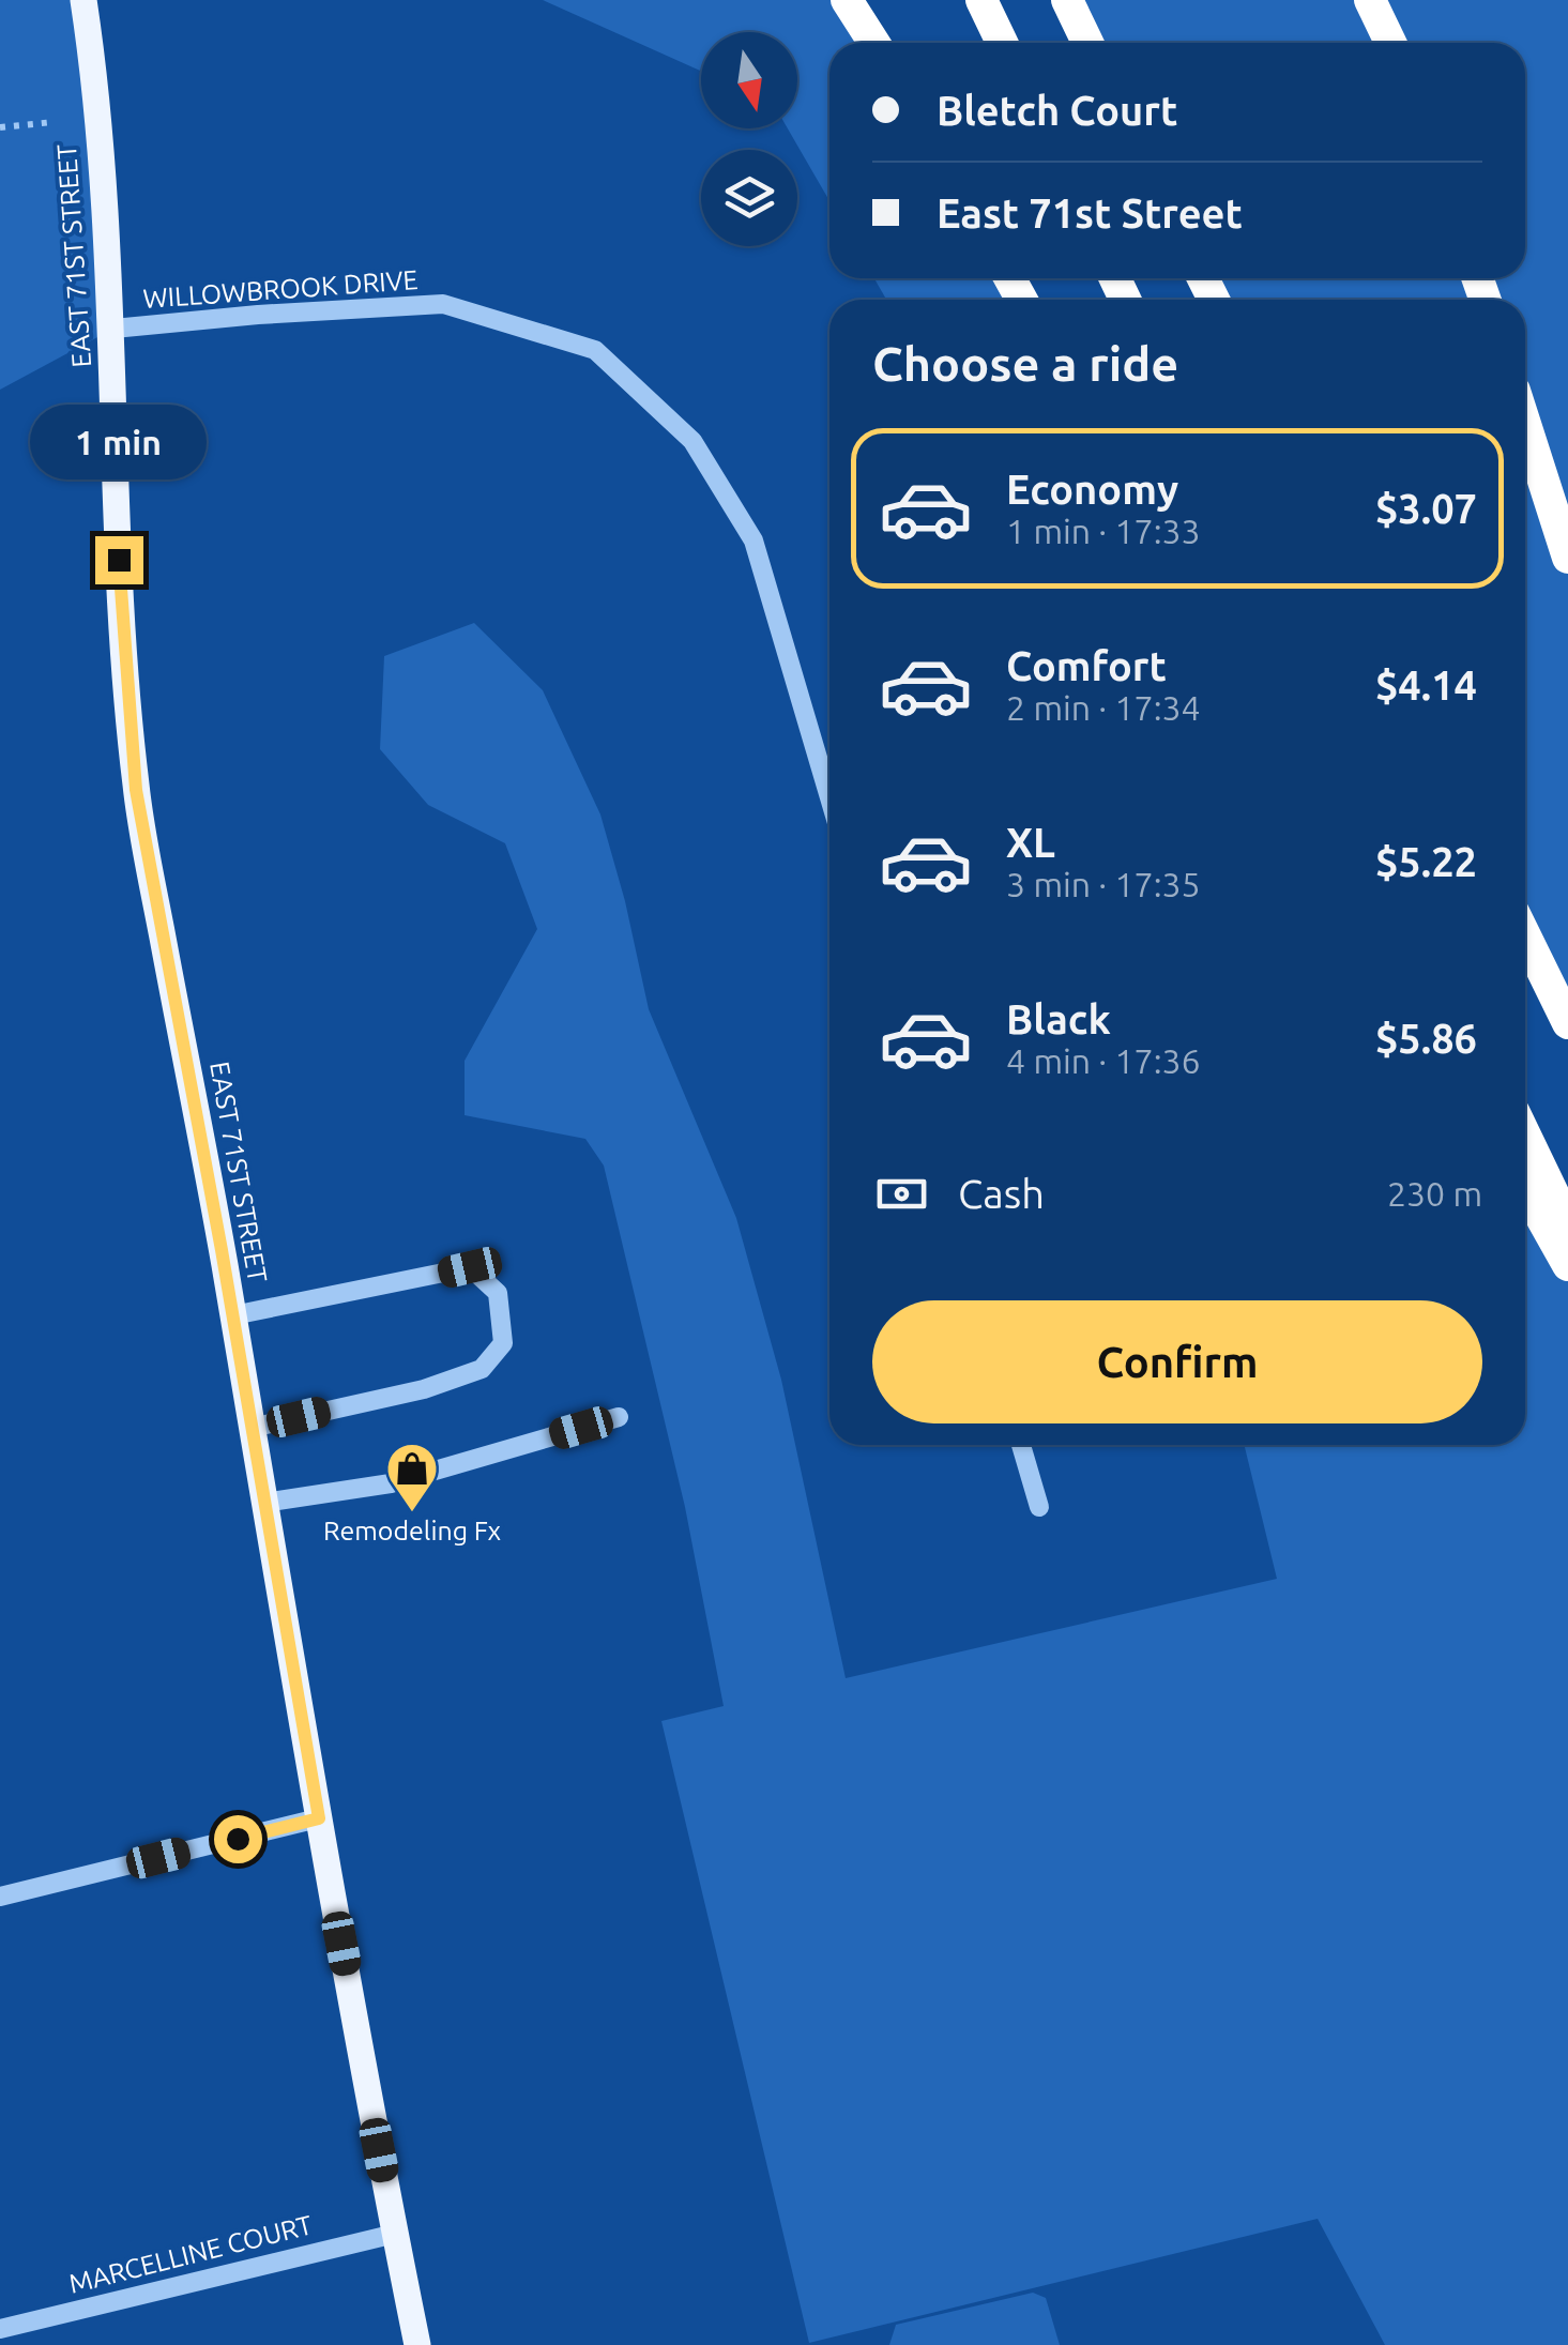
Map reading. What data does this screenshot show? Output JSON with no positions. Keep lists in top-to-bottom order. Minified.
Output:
{"streets":{"main road":["EAST 71ST STREET"],"street":["WILLOWBROOK DRIVE","MARCELLINE COURT"]},"crossings":[["EAST 71ST STREET","WILLOWBROOK DRIVE"],["EAST 71ST STREET","MARCELLINE COURT"]],"places":{"shop":["Remodeling Fx"]},"north":"bottom","page":{"banner":["Bletch Court","East 71st Street"],"heading":"Choose a ride","bubble":"1 min","list":[{"name":"Economy","note":"1 min · 17:33","value":"$3.07"},{"name":"Comfort","note":"2 min · 17:34","value":"$4.14"},{"name":"XL","note":"3 min · 17:35","value":"$5.22"},{"name":"Black","note":"4 min · 17:36","value":"$5.86"}],"pay":["Cash","230 m"],"buttons":"Confirm"}}
